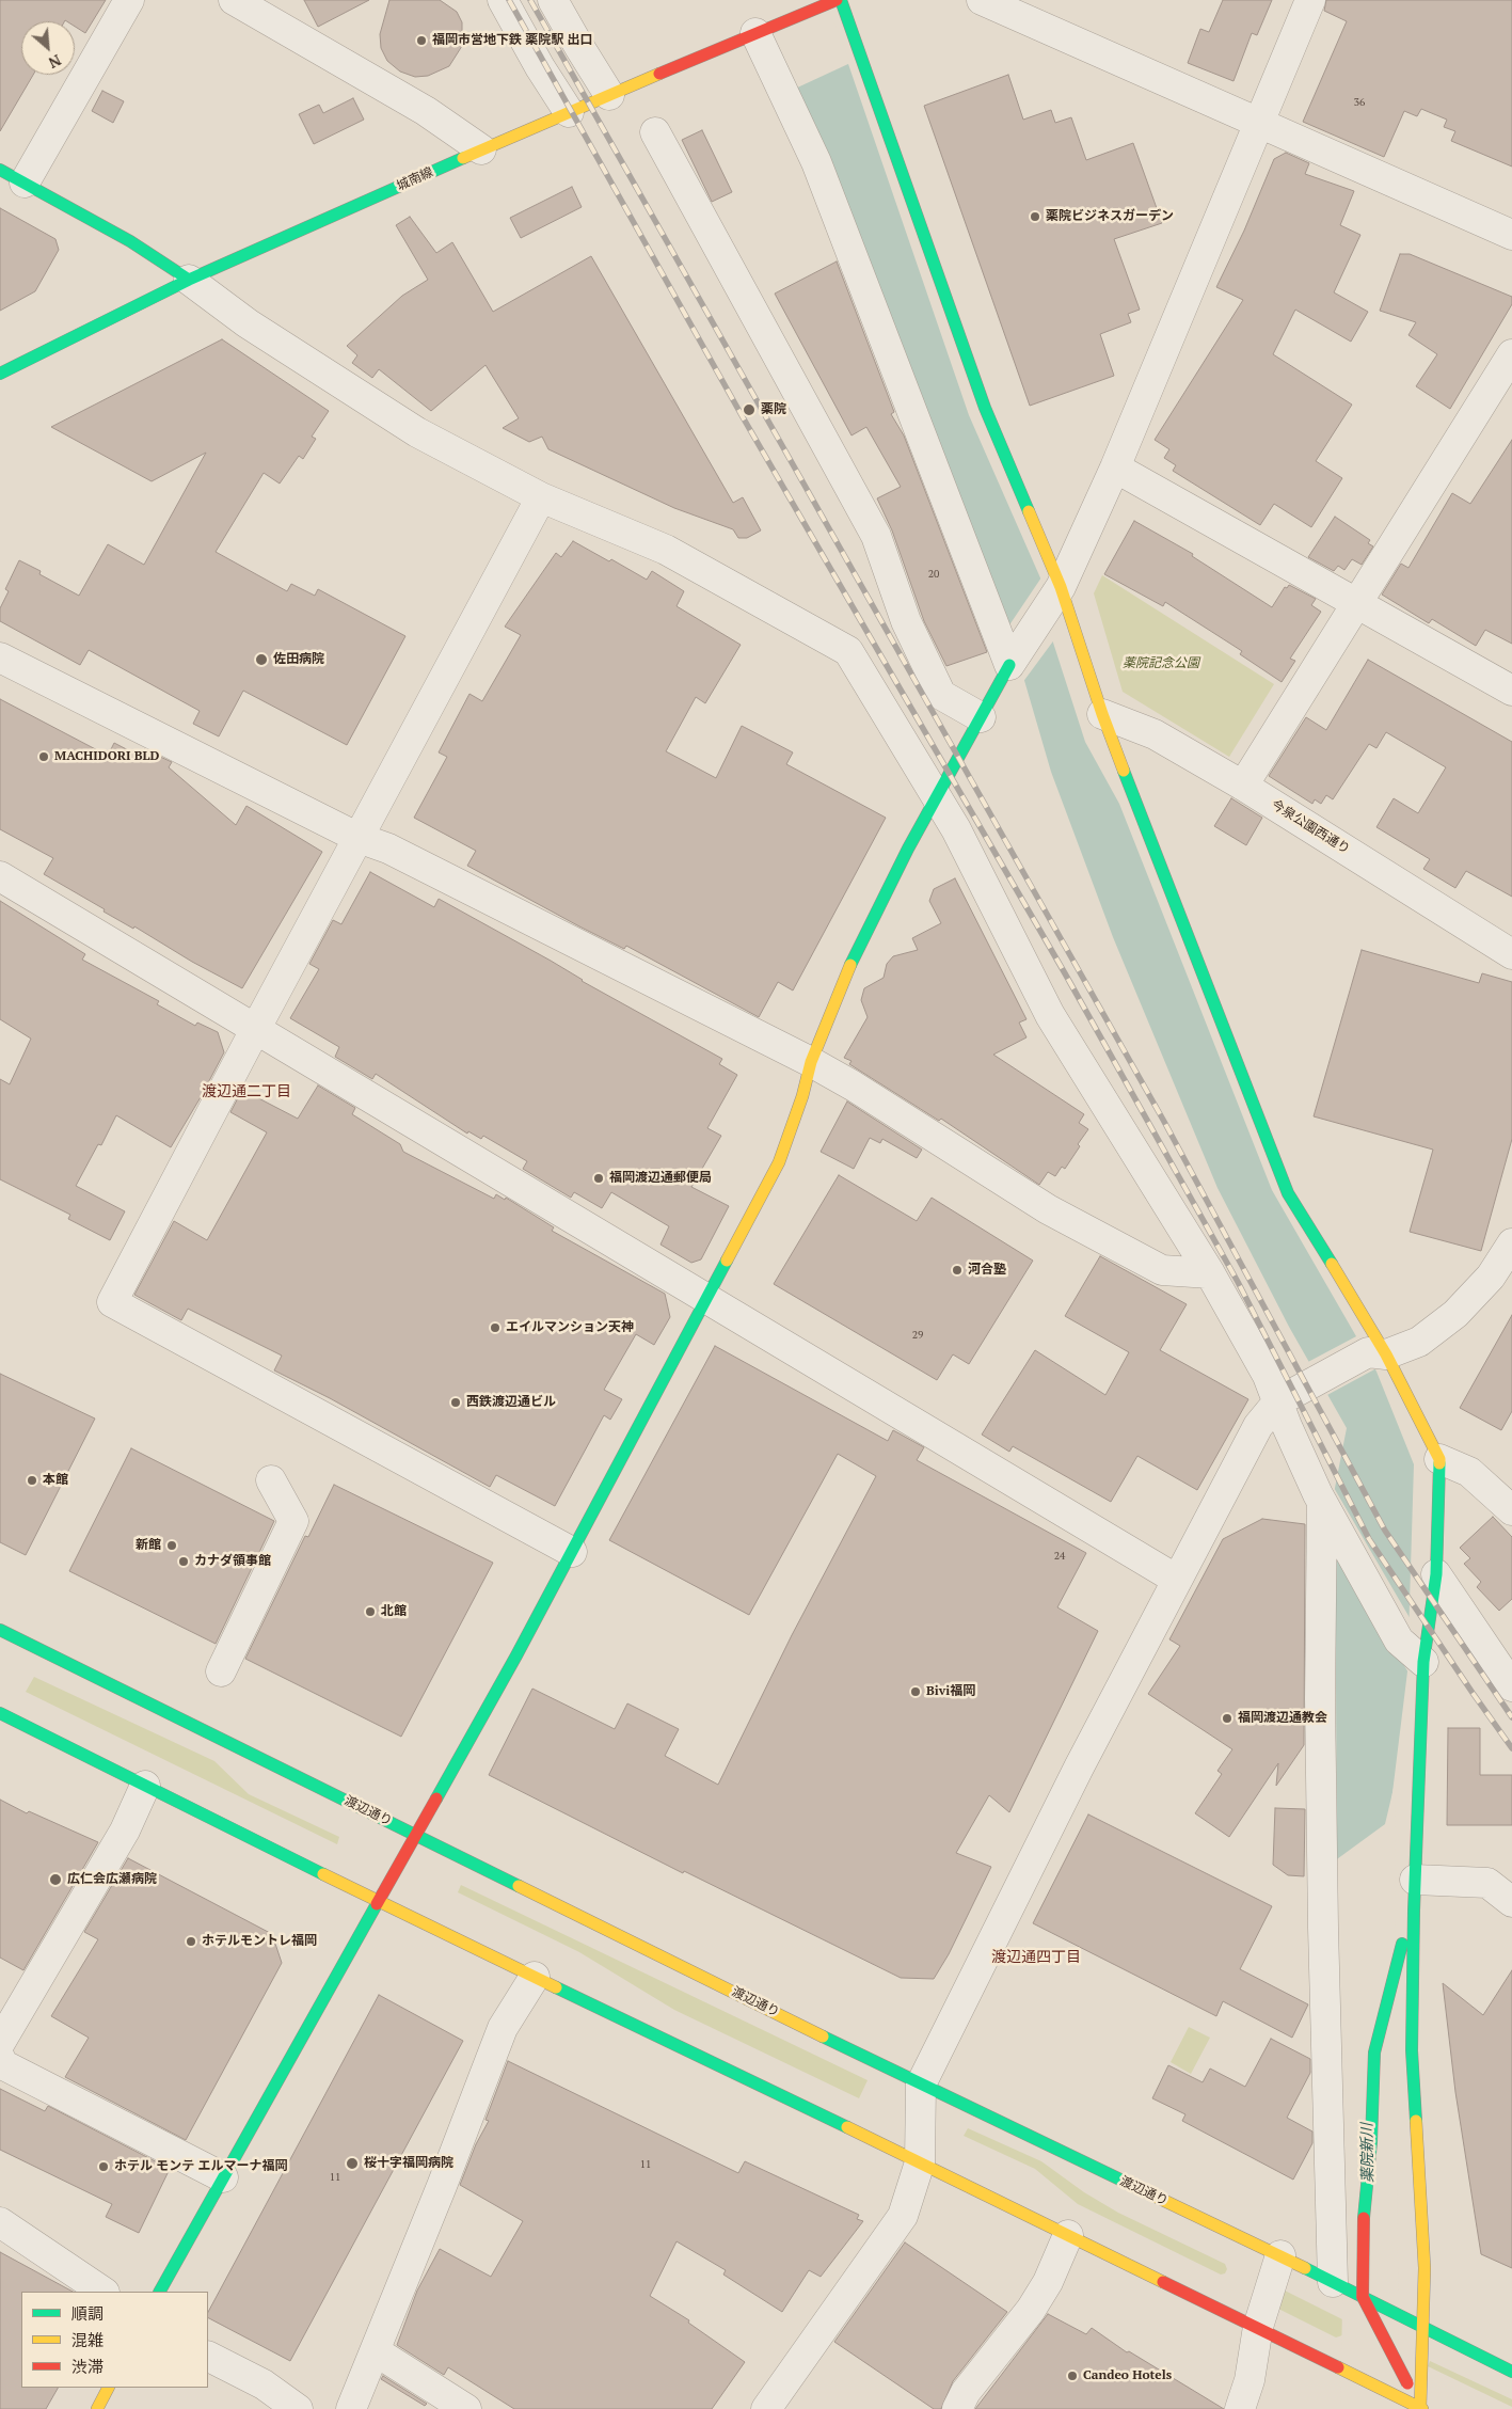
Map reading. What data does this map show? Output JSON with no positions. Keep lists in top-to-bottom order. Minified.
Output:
{"streets":{"street":["城南線","今泉公園西通り","渡辺通り"]},"districts":["渡辺通二丁目","渡辺通四丁目"],"water":["薬院新川"],"parks":["薬院記念公園"],"places":["福岡市営地下鉄 薬院駅 出口","薬院ビジネスガーデン","薬院","佐田病院","MACHIDORI BLD","福岡渡辺通郵便局","河合塾","エイルマンション天神","西鉄渡辺通ビル","本館","新館","カナダ領事館","北館","Bivi福岡","福岡渡辺通教会","広仁会広瀬病院","ホテルモントレ福岡","桜十字福岡病院","ホテル モンテ エルマーナ福岡","Candeo Hotels"],"house_numbers":["36","20","29","24","11","11"],"legend":["順調","混雑","渋滞"],"north":"bottom right"}
